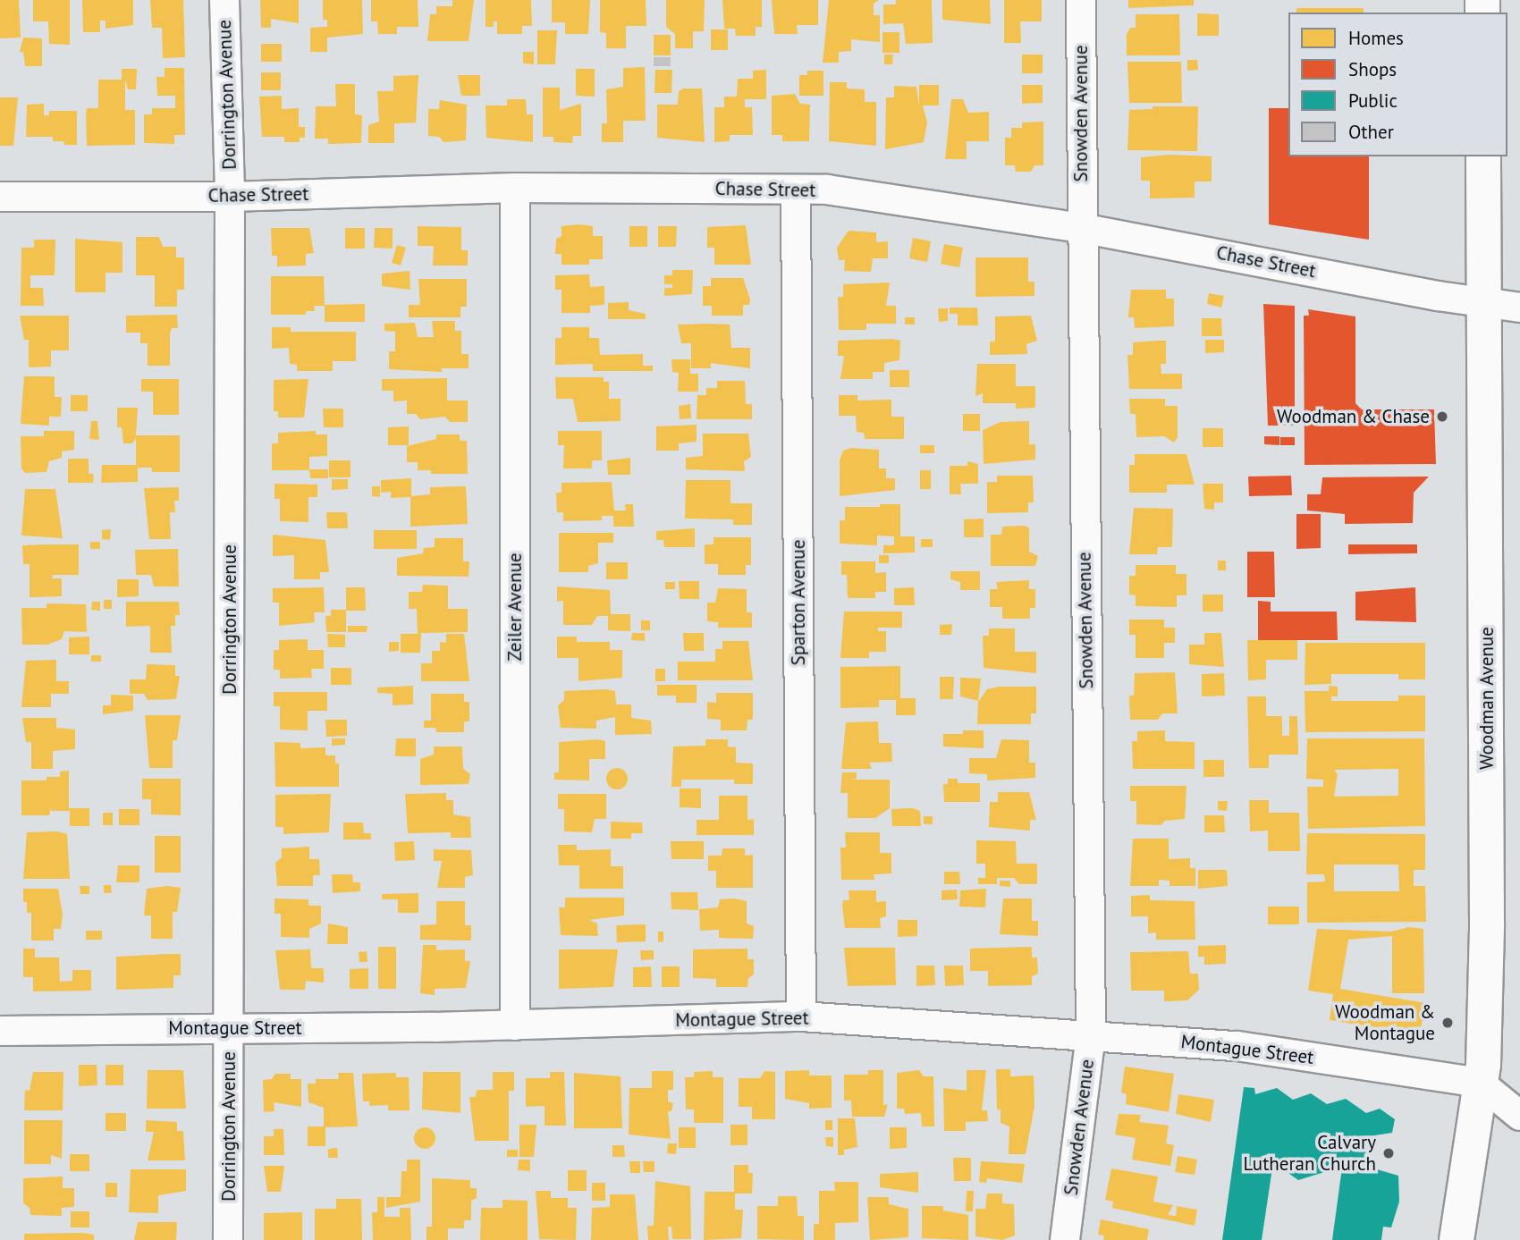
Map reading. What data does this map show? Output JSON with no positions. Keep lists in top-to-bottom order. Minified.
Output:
{"streets":{"main road":["Woodman Avenue"],"street":["Dorrington Avenue","Snowden Avenue","Chase Street","Sparton Avenue","Zeiler Avenue","Montague Street"]},"crossings":[["Dorrington Avenue","Chase Street"],["Dorrington Avenue","Montague Street"],["Snowden Avenue","Chase Street"],["Snowden Avenue","Montague Street"],["Chase Street","Sparton Avenue"],["Chase Street","Zeiler Avenue"],["Chase Street","Woodman Avenue"],["Sparton Avenue","Montague Street"],["Zeiler Avenue","Montague Street"],["Woodman Avenue","Montague Street"]],"places":["Woodman & Chase","Woodman & Montague","Calvary Lutheran Church"],"legend":["Homes","Shops","Public","Other"]}
